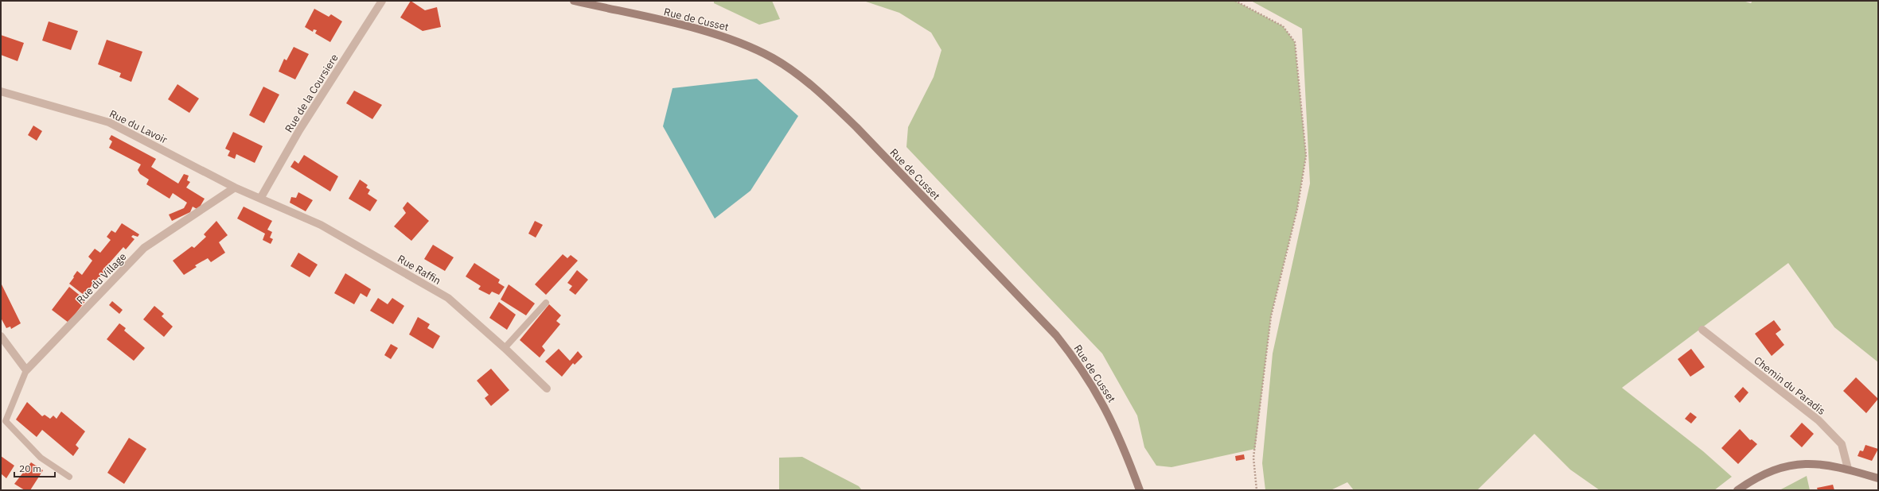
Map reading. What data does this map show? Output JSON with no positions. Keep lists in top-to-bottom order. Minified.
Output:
{"streets":{"street":["Rue de Cusset","Rue de la Coursiere","Rue du Lavoir","Rue Raffin","Rue du Village","Chemin du Paradis"]},"crossings":[["Rue de la Coursiere","Rue du Lavoir"],["Rue de la Coursiere","Rue Raffin"],["Rue du Lavoir","Rue Raffin"],["Rue du Lavoir","Rue du Village"]],"scale_bar":"20 m"}
